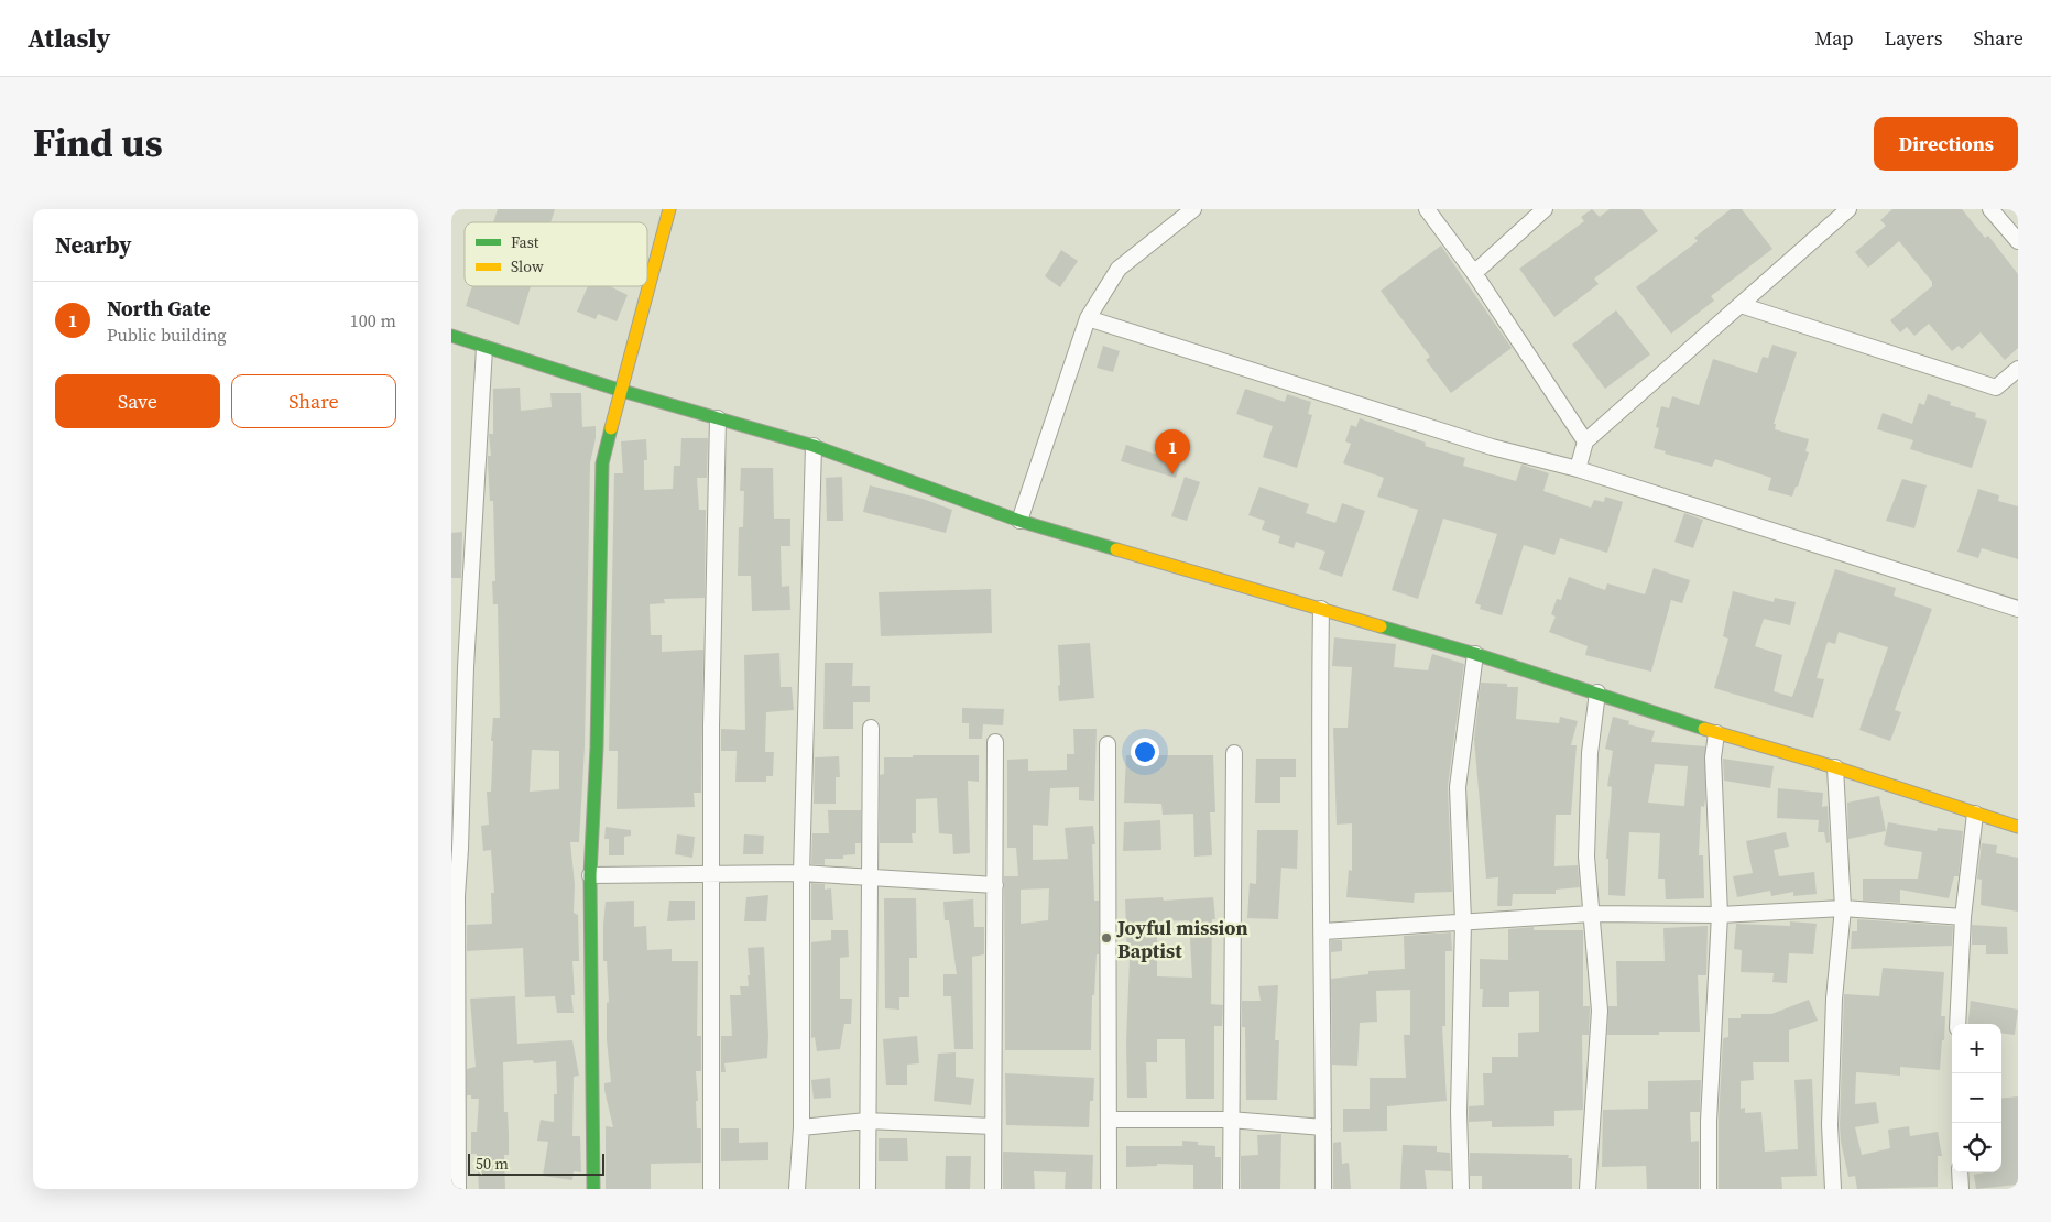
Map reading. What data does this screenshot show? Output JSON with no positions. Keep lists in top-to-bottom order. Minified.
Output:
{"places":["Joyful mission Baptist"],"legend":["Fast","Slow"],"scale_bar":"50 m","page":{"header":"Atlasly","nav":["Map","Layers","Share"],"title":"Find us","buttons":["Directions",["Save","Share"]],"heading":"Nearby","list":[{"mark":"1","name":"North Gate","note":"Public building","value":"100 m"}],"pins":"1","map_buttons":["+","−"],"scale":"50 m"}}
